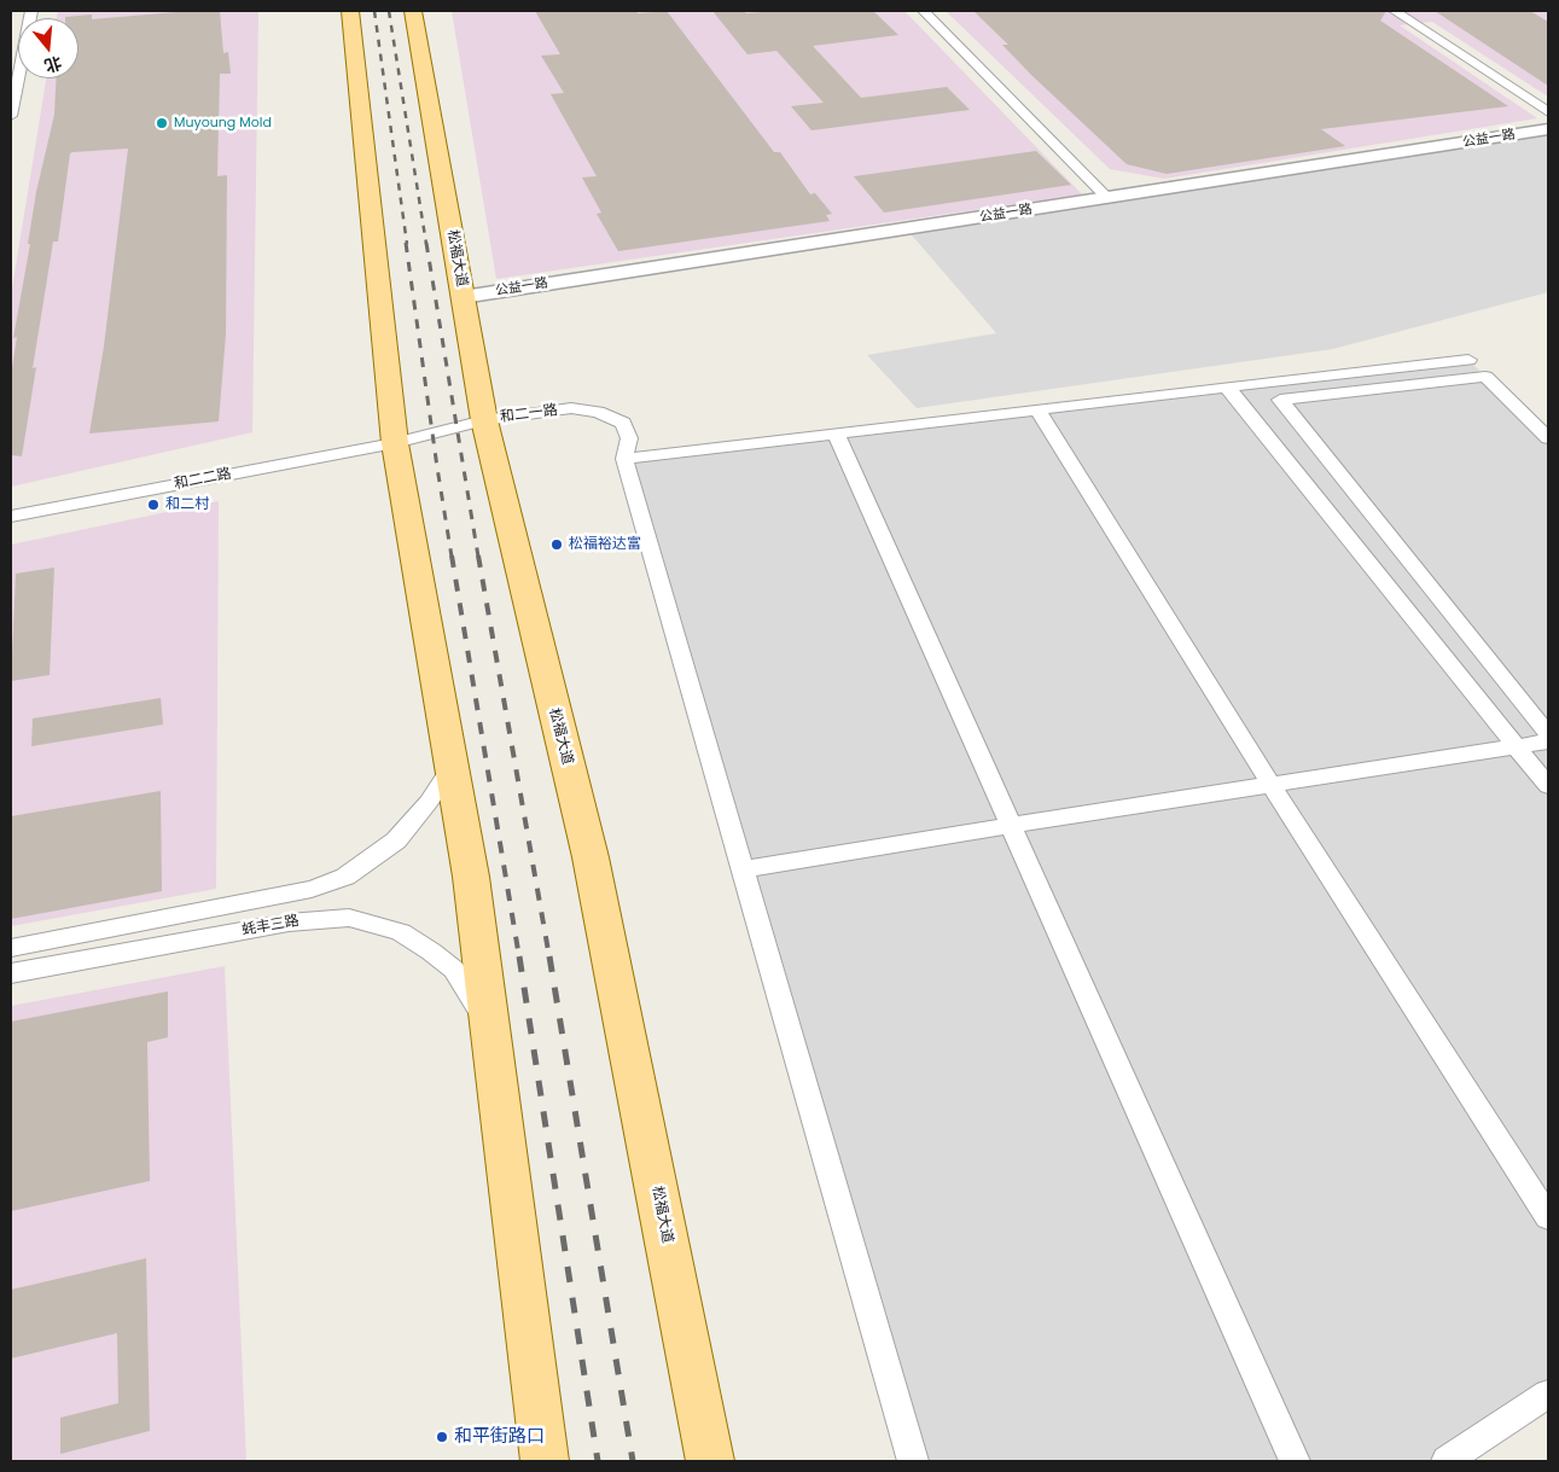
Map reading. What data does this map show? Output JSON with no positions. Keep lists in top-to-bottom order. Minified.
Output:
{"streets":{"main road":["松福大道"],"street":["公益一路","和二一路","和二二路","蚝丰三路"]},"crossings":[["公益一路","松福大道"],["松福大道","和二一路"],["和二一路","和二二路"]],"places":["Muyoung Mold","和二村","松福裕达富","和平街路口"],"north":"bottom"}
